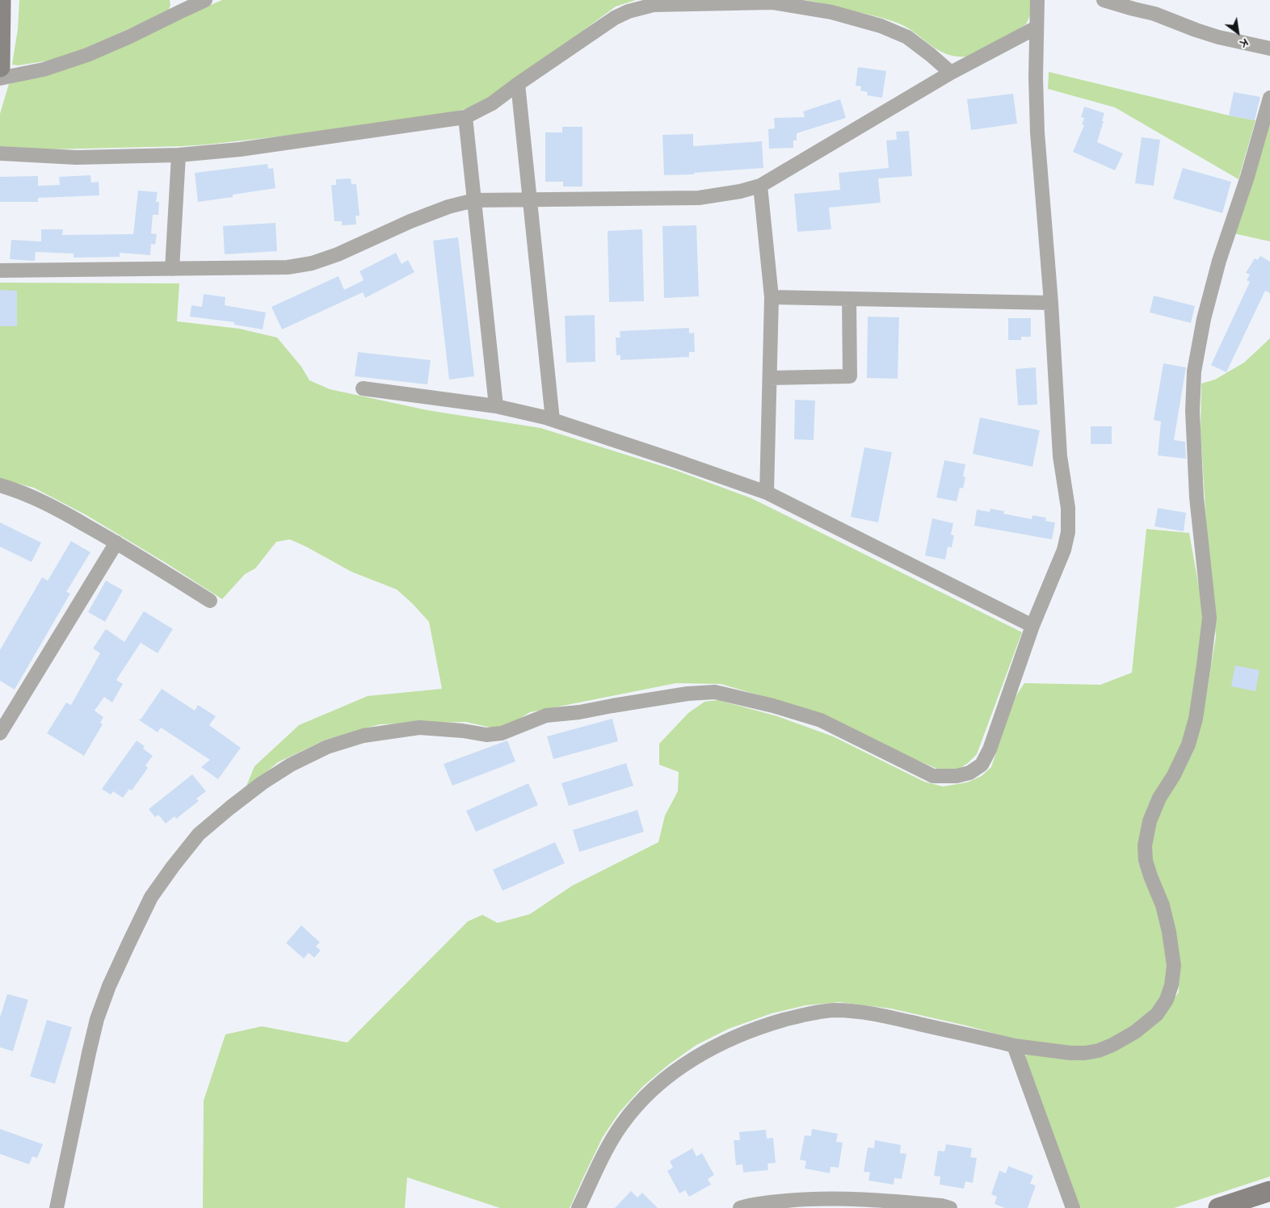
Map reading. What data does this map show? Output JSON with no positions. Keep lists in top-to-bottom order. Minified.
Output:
{"north":"bottom right"}
